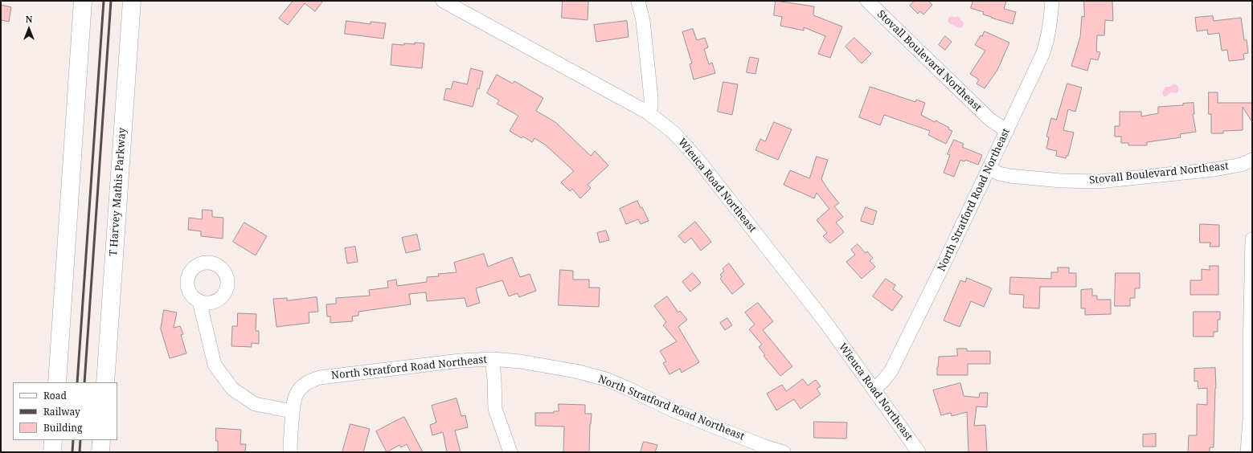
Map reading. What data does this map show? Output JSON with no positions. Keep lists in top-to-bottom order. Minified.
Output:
{"streets":{"highway":["T Harvey Mathis Parkway"],"street":["Stovall Boulevard Northeast","Wieuca Road Northeast","North Stratford Road Northeast"]},"crossings":[["Stovall Boulevard Northeast","North Stratford Road Northeast"],["Wieuca Road Northeast","North Stratford Road Northeast"]],"legend":["Road","Railway","Building"],"north":"top"}
